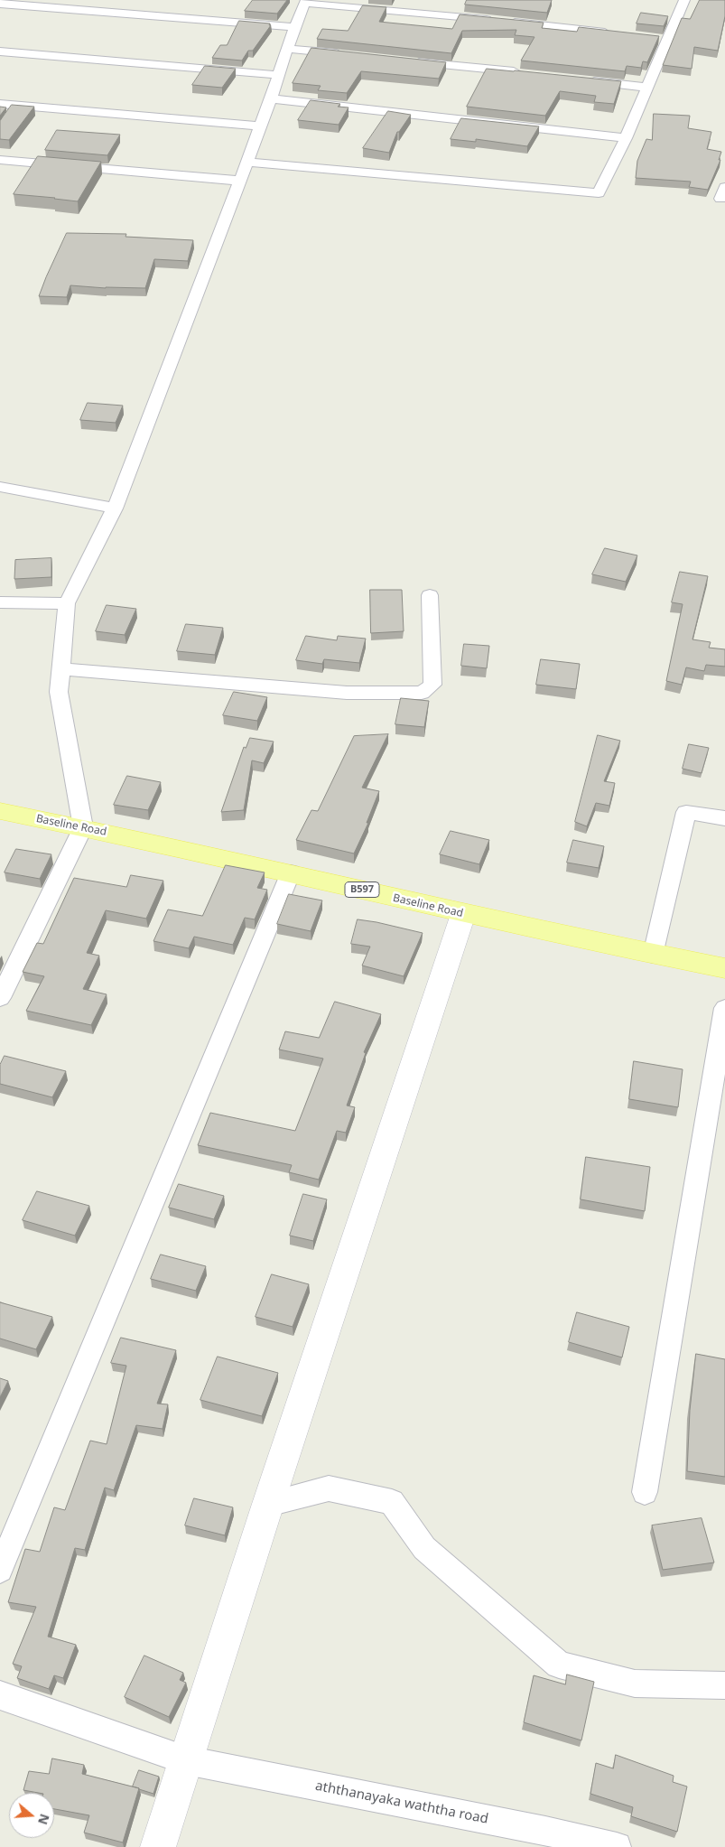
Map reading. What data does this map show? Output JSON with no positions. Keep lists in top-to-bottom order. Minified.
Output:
{"streets":{"main road":["Baseline Road","B597"],"street":["aththanayaka waththa road"]},"north":"right"}
